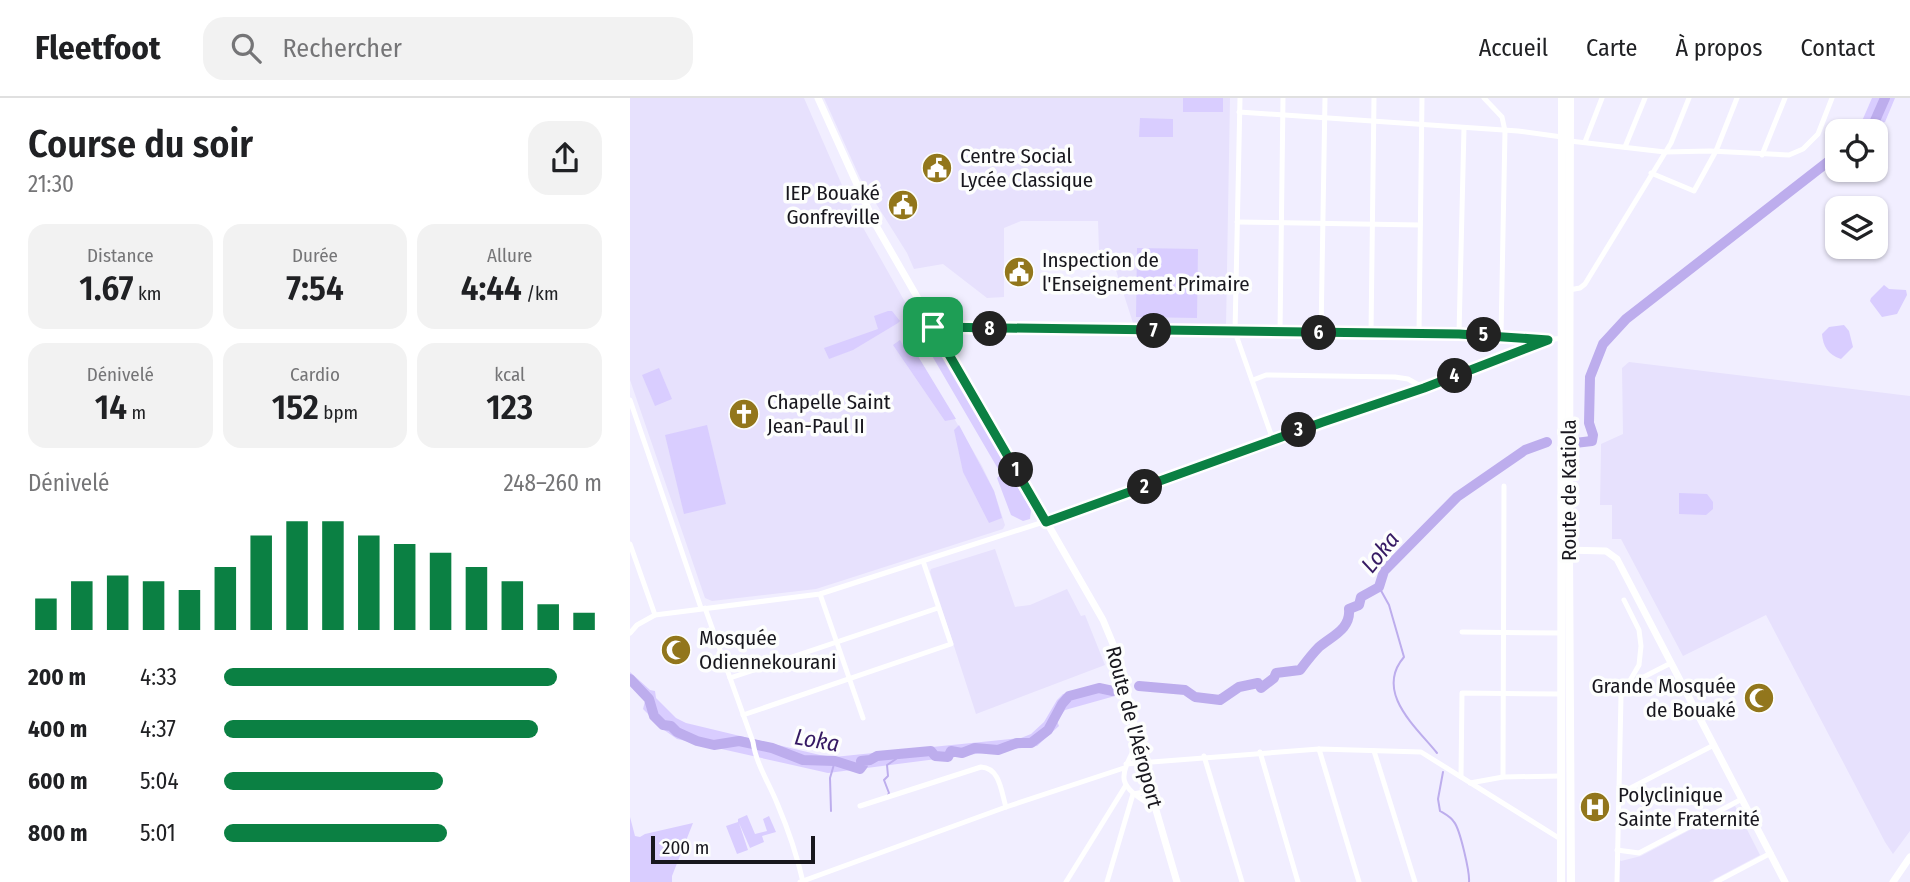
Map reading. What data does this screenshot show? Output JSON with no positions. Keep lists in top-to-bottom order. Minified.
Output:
{"streets":{"highway":["Route de Katiola"],"main road":["Route de l'Aéroport"]},"water":["Loka"],"places":{"public building":["Centre Social Lycée Classique","IEP Bouaké Gonfreville","Inspection de l'Enseignement Primaire"],"church":["Chapelle Saint Jean-Paul II"],"mosque":["Mosquée Odiennekourani","Grande Mosquée de Bouaké"],"hospital":["Polyclinique Sainte Fraternité"]},"scale_bar":"200 m","page":{"header":"Fleetfoot","search":"Rechercher","nav":["Accueil","Carte","À propos","Contact"],"heading":["Course du soir","21:30"],"stats":[["Distance","1.67 km"],["Durée","7:54"],["Allure","4:44 /km"],["Dénivelé","14 m"],["Cardio","152 bpm"],["kcal","123"]],"pins":["8","7","6","5","4","3","1","2"],"chart":["Dénivelé","248–260 m"],"list":[{"name":"200 m","note":"4:33"},{"name":"400 m","note":"4:37"},{"name":"600 m","note":"5:04"},{"name":"800 m","note":"5:01"}],"scale":"200 m"}}
